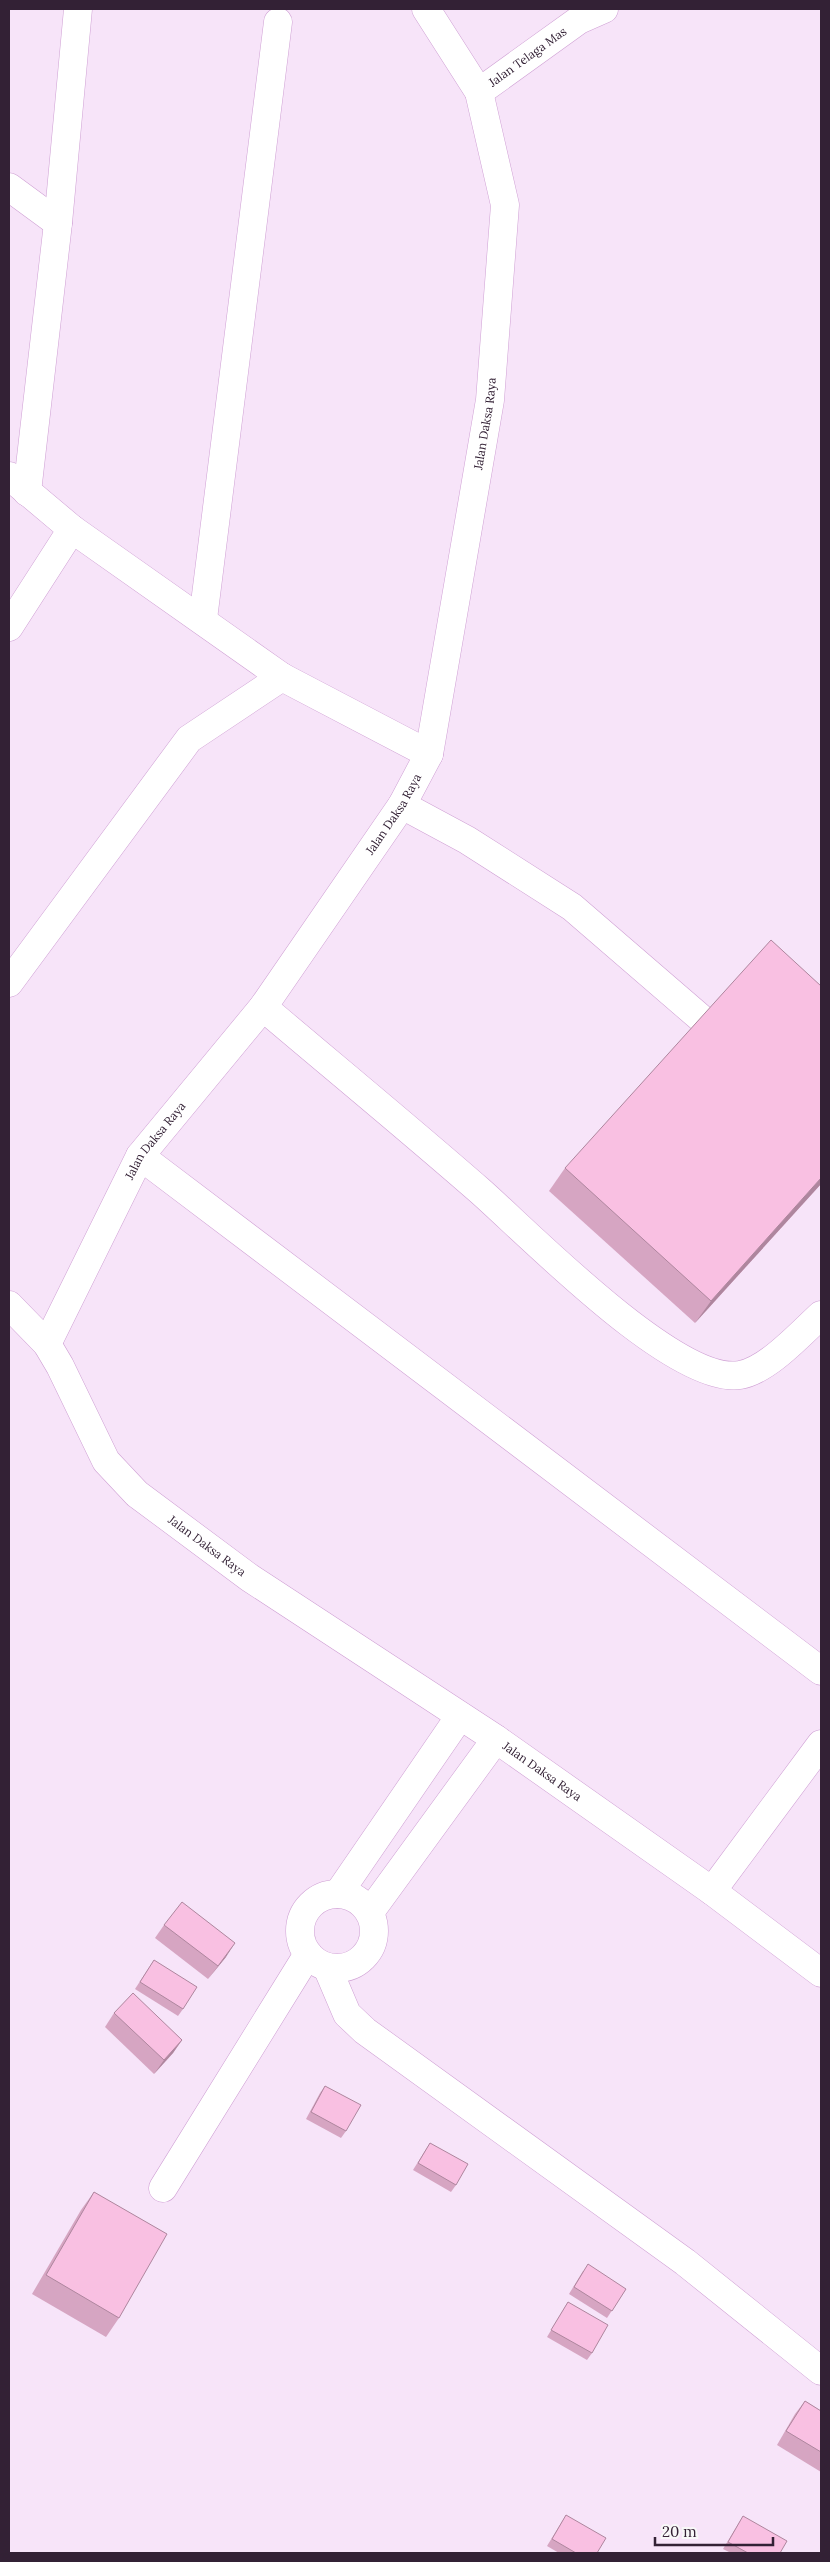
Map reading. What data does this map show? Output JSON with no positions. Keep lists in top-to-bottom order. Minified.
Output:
{"streets":{"street":["Jalan Telaga Mas","Jalan Daksa Raya"]},"crossings":[["Jalan Telaga Mas","Jalan Daksa Raya"]],"scale_bar":"20 m"}
